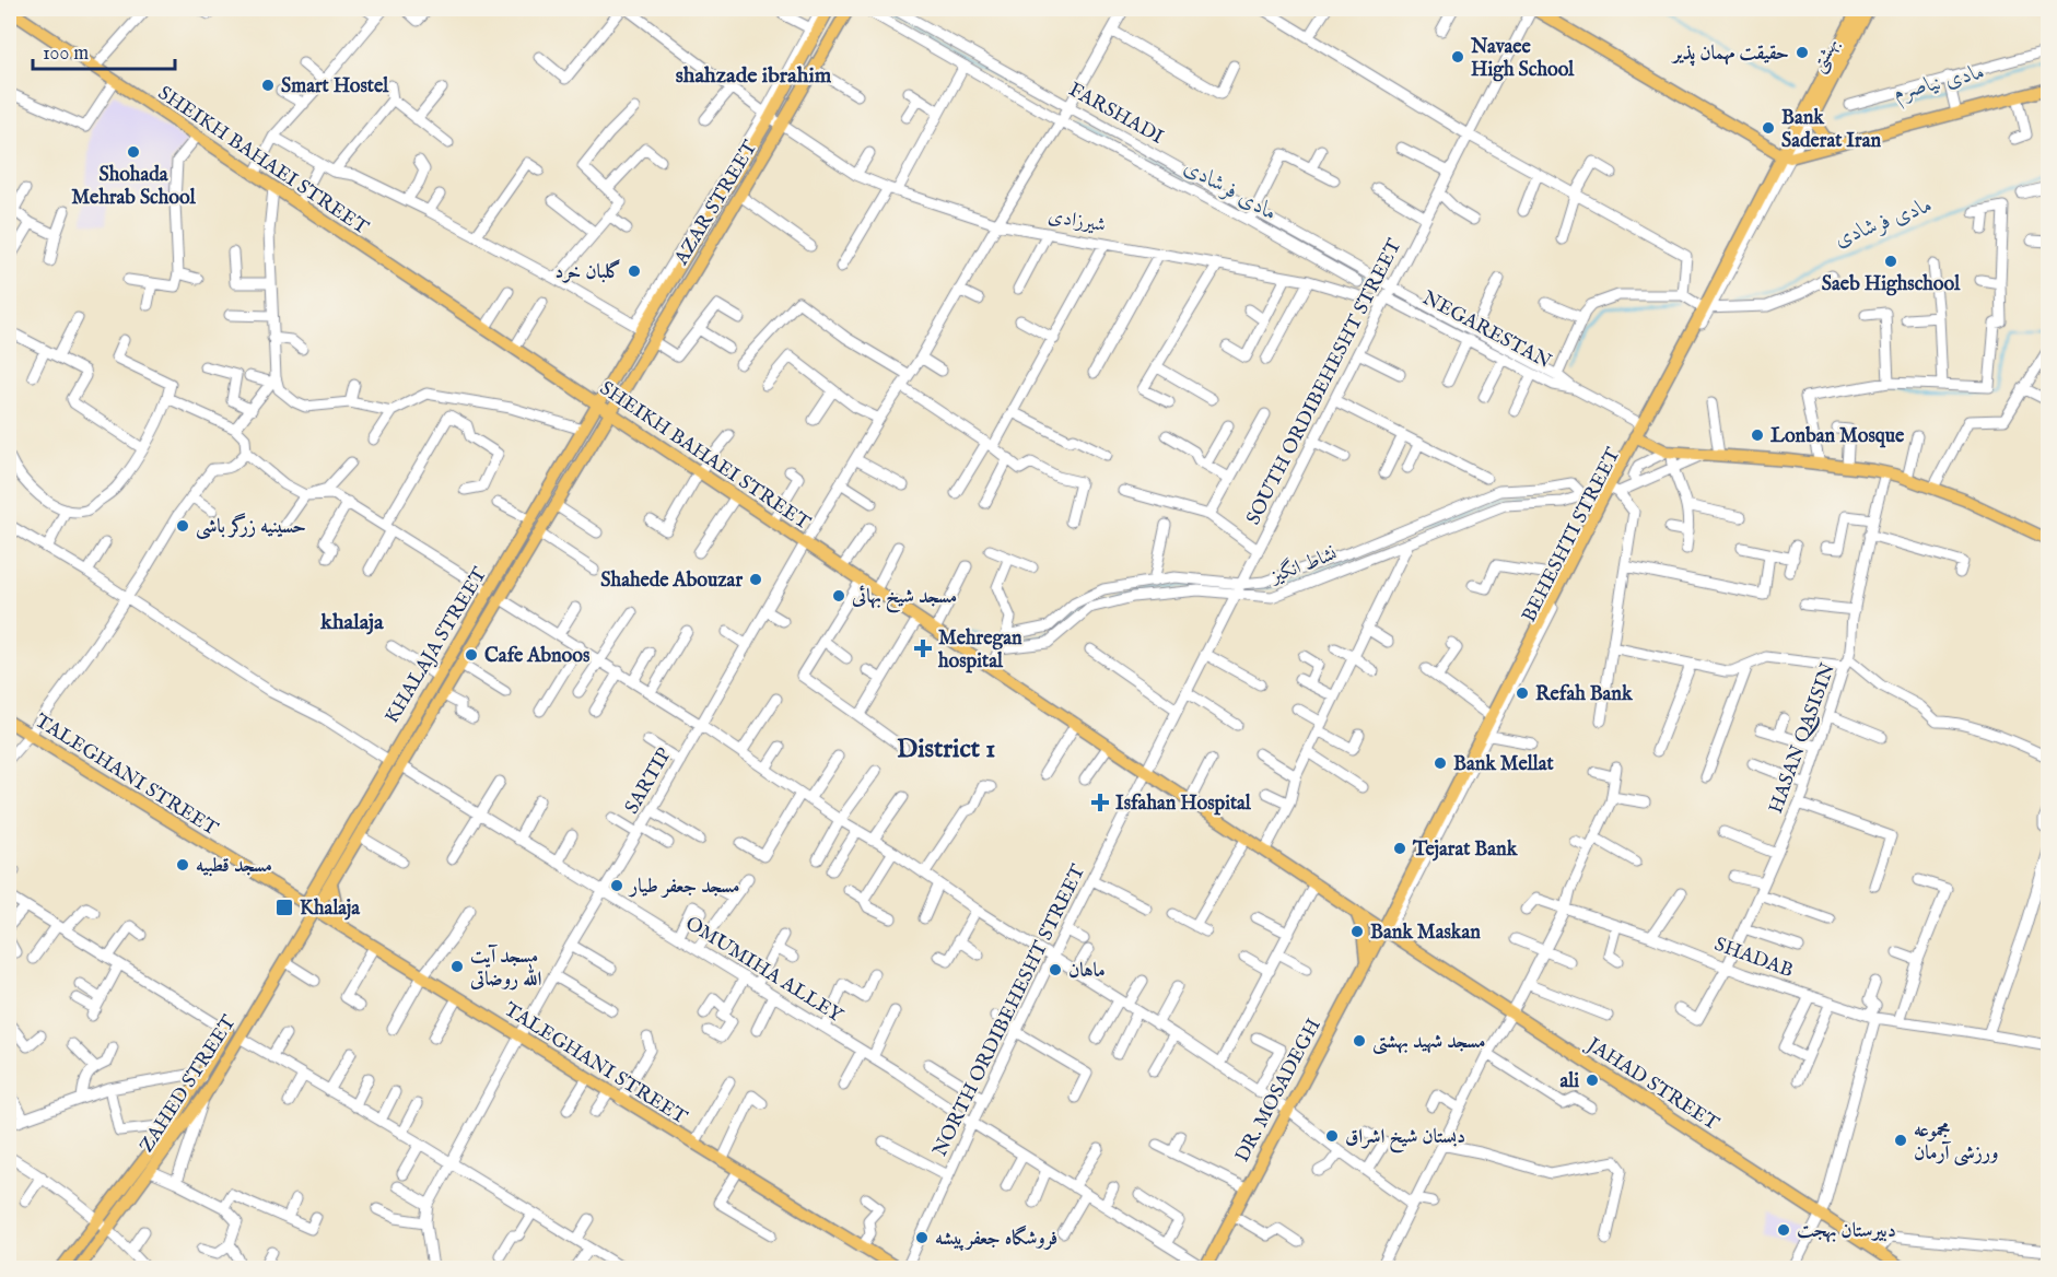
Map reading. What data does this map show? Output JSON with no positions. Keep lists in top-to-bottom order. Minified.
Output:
{"streets":{"main road":["بهشتی","SHEIKH BAHAEI STREET","AZAR STREET","BEHESHTI STREET","KHALAJA STREET","TALEGHANI STREET","ZAHED STREET","JAHAD STREET","DR. MOSADEGH"],"street":["FARSHADI","شیرزادی","NEGARESTAN","SOUTH ORDIBEHESHT STREET","نشاط انگیز","HASAN QASISIN","SARTIP","SHADAB","OMUMIHA ALLEY","NORTH ORDIBEHESHT STREET"]},"crossings":[["FARSHADI","NEGARESTAN"],["FARSHADI","SOUTH ORDIBEHESHT STREET"],["FARSHADI","SARTIP"],["SHEIKH BAHAEI STREET","AZAR STREET"],["SHEIKH BAHAEI STREET","SOUTH ORDIBEHESHT STREET"],["SHEIKH BAHAEI STREET","BEHESHTI STREET"],["SHEIKH BAHAEI STREET","KHALAJA STREET"],["SHEIKH BAHAEI STREET","SARTIP"],["SHEIKH BAHAEI STREET","NORTH ORDIBEHESHT STREET"],["SHEIKH BAHAEI STREET","JAHAD STREET"],["SHEIKH BAHAEI STREET","DR. MOSADEGH"],["AZAR STREET","شیرزادی"],["AZAR STREET","KHALAJA STREET"],["شیرزادی","NEGARESTAN"],["شیرزادی","SOUTH ORDIBEHESHT STREET"],["شیرزادی","SARTIP"],["NEGARESTAN","SOUTH ORDIBEHESHT STREET"],["NEGARESTAN","BEHESHTI STREET"],["SOUTH ORDIBEHESHT STREET","نشاط انگیز"],["SOUTH ORDIBEHESHT STREET","NORTH ORDIBEHESHT STREET"],["BEHESHTI STREET","JAHAD STREET"],["BEHESHTI STREET","DR. MOSADEGH"],["KHALAJA STREET","TALEGHANI STREET"],["KHALAJA STREET","OMUMIHA ALLEY"],["KHALAJA STREET","ZAHED STREET"],["HASAN QASISIN","SHADAB"],["TALEGHANI STREET","SARTIP"],["TALEGHANI STREET","ZAHED STREET"],["SARTIP","OMUMIHA ALLEY"],["OMUMIHA ALLEY","NORTH ORDIBEHESHT STREET"],["OMUMIHA ALLEY","DR. MOSADEGH"],["JAHAD STREET","DR. MOSADEGH"]],"districts":["shahzade ibrahim","khalaja","District 1"],"water":["مادی نیاصرم","مادی فرشادی"],"places":{"other":["حقیقت مهمان پذیر","Navaee High School","Smart Hostel","Bank Saderat Iran","Shohada Mehrab School","Saeb Highschool","گلبان خرد","Lonban Mosque","حسینیه زرگر باشی","Shahede Abouzar","مسجد شیخ بهائی","Cafe Abnoos","Refah Bank","Bank Mellat","Tejarat Bank","مسجد قطبیه","مسجد جعفر طیار","Bank Maskan","مسجد آیت الله روضاتی","ماهان","مسجد شهید بهشتی","ali","دبستان شیخ اشراق","مجموعه ورزشی آرمان","دبیرستان بهجت","فروشگاه جعفرپیشه"],"health":["Mehregan hospital","Isfahan Hospital"],"transit":["Khalaja"]},"scale_bar":"100 m"}
